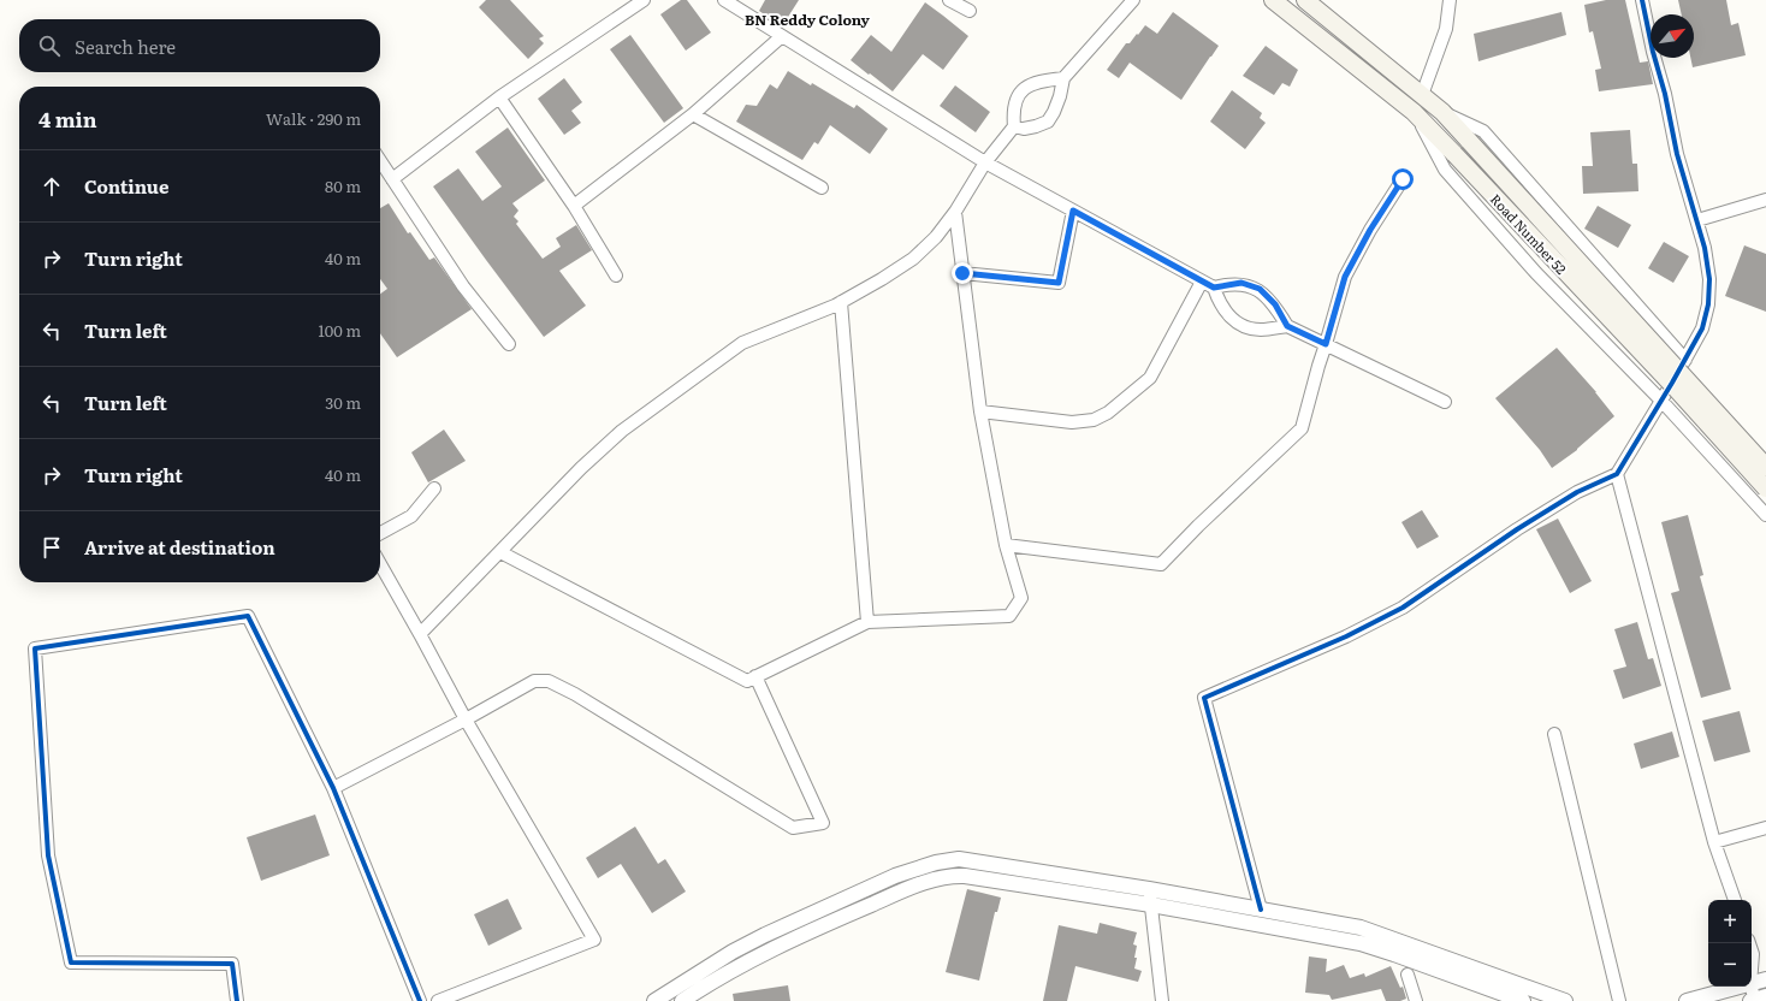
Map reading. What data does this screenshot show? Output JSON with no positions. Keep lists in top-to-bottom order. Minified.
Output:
{"streets":{"main road":["Road Number 52"]},"districts":["BN Reddy Colony"],"north":"top right","page":{"search":"Search here","heading":["4 min","Walk · 290 m"],"list":[["Continue","80 m"],["Turn right","40 m"],["Turn left","100 m"],["Turn left","30 m"],["Turn right","40 m"],"Arrive at destination"],"map_buttons":["+","−"]}}
